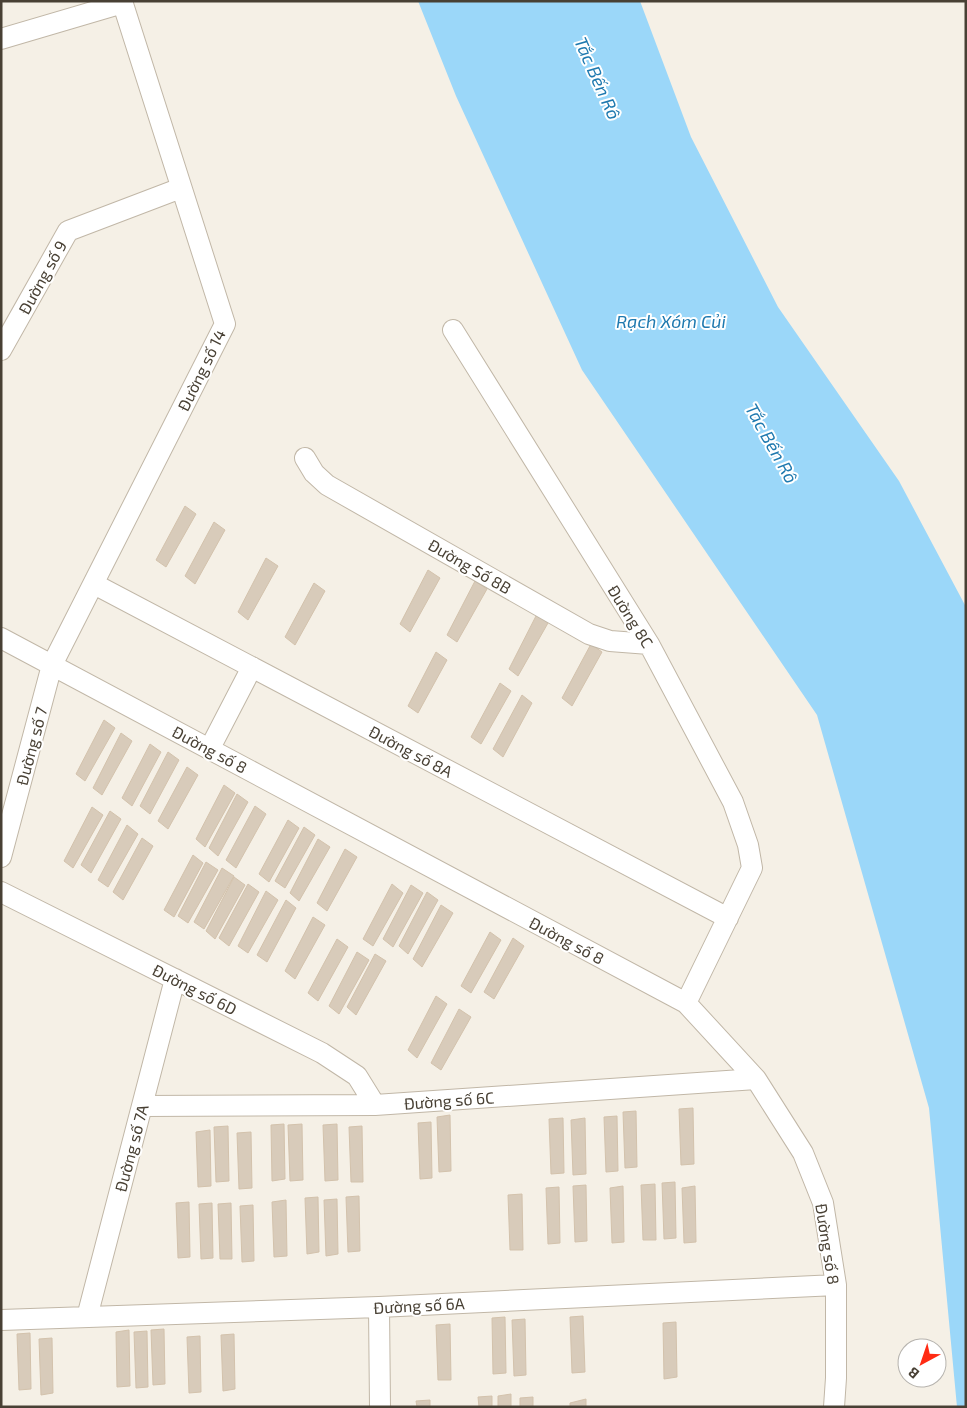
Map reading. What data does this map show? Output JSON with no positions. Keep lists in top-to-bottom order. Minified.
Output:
{"streets":{"street":["Đường số 9","Đường số 14","Đường Số 8B","Đường 8C","Đường số 7","Đường số 8","Đường số 8A","Đường số 6D","Đường số 6C","Đường số 7A","Đường số 6A"]},"crossings":[["Đường số 9","Đường số 14"],["Đường số 14","Đường số 7"],["Đường số 14","Đường số 8"],["Đường số 14","Đường số 8A"],["Đường Số 8B","Đường 8C"],["Đường 8C","Đường số 8"],["Đường 8C","Đường số 8A"],["Đường số 7","Đường số 8"],["Đường số 8","Đường số 6C"],["Đường số 8","Đường số 6A"],["Đường số 6D","Đường số 6C"],["Đường số 6D","Đường số 7A"],["Đường số 6C","Đường số 7A"],["Đường số 7A","Đường số 6A"]],"water":["Tắc Bến Rô","Rạch Xóm Củi"],"north":"bottom left"}
